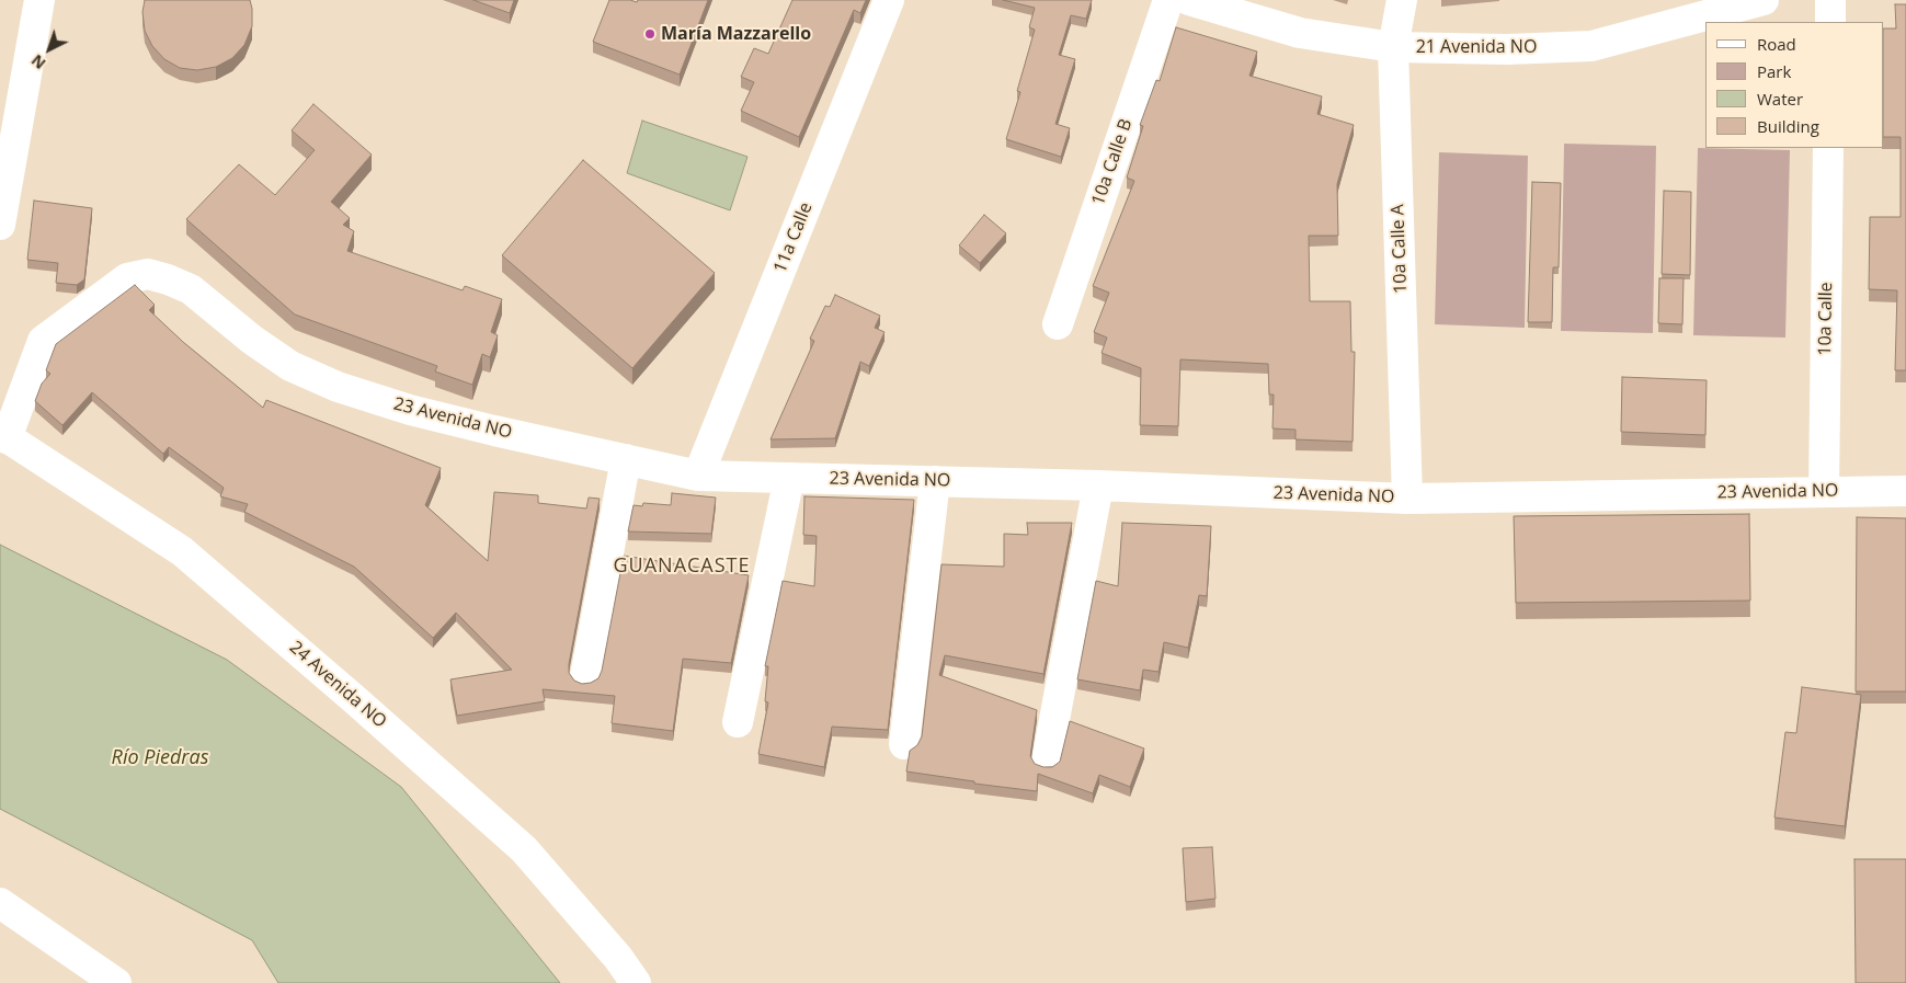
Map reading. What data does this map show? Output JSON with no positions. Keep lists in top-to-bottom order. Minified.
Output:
{"streets":{"street":["21 Avenida NO","10a Calle B","11a Calle","10a Calle A","10a Calle","23 Avenida NO","24 Avenida NO"]},"crossings":[["21 Avenida NO","10a Calle A"],["11a Calle","23 Avenida NO"],["10a Calle A","23 Avenida NO"],["10a Calle","23 Avenida NO"],["23 Avenida NO","24 Avenida NO"]],"districts":["GUANACASTE"],"water":["Río Piedras"],"places":["María Mazzarello"],"legend":["Road","Park","Water","Building"],"north":"bottom left"}
